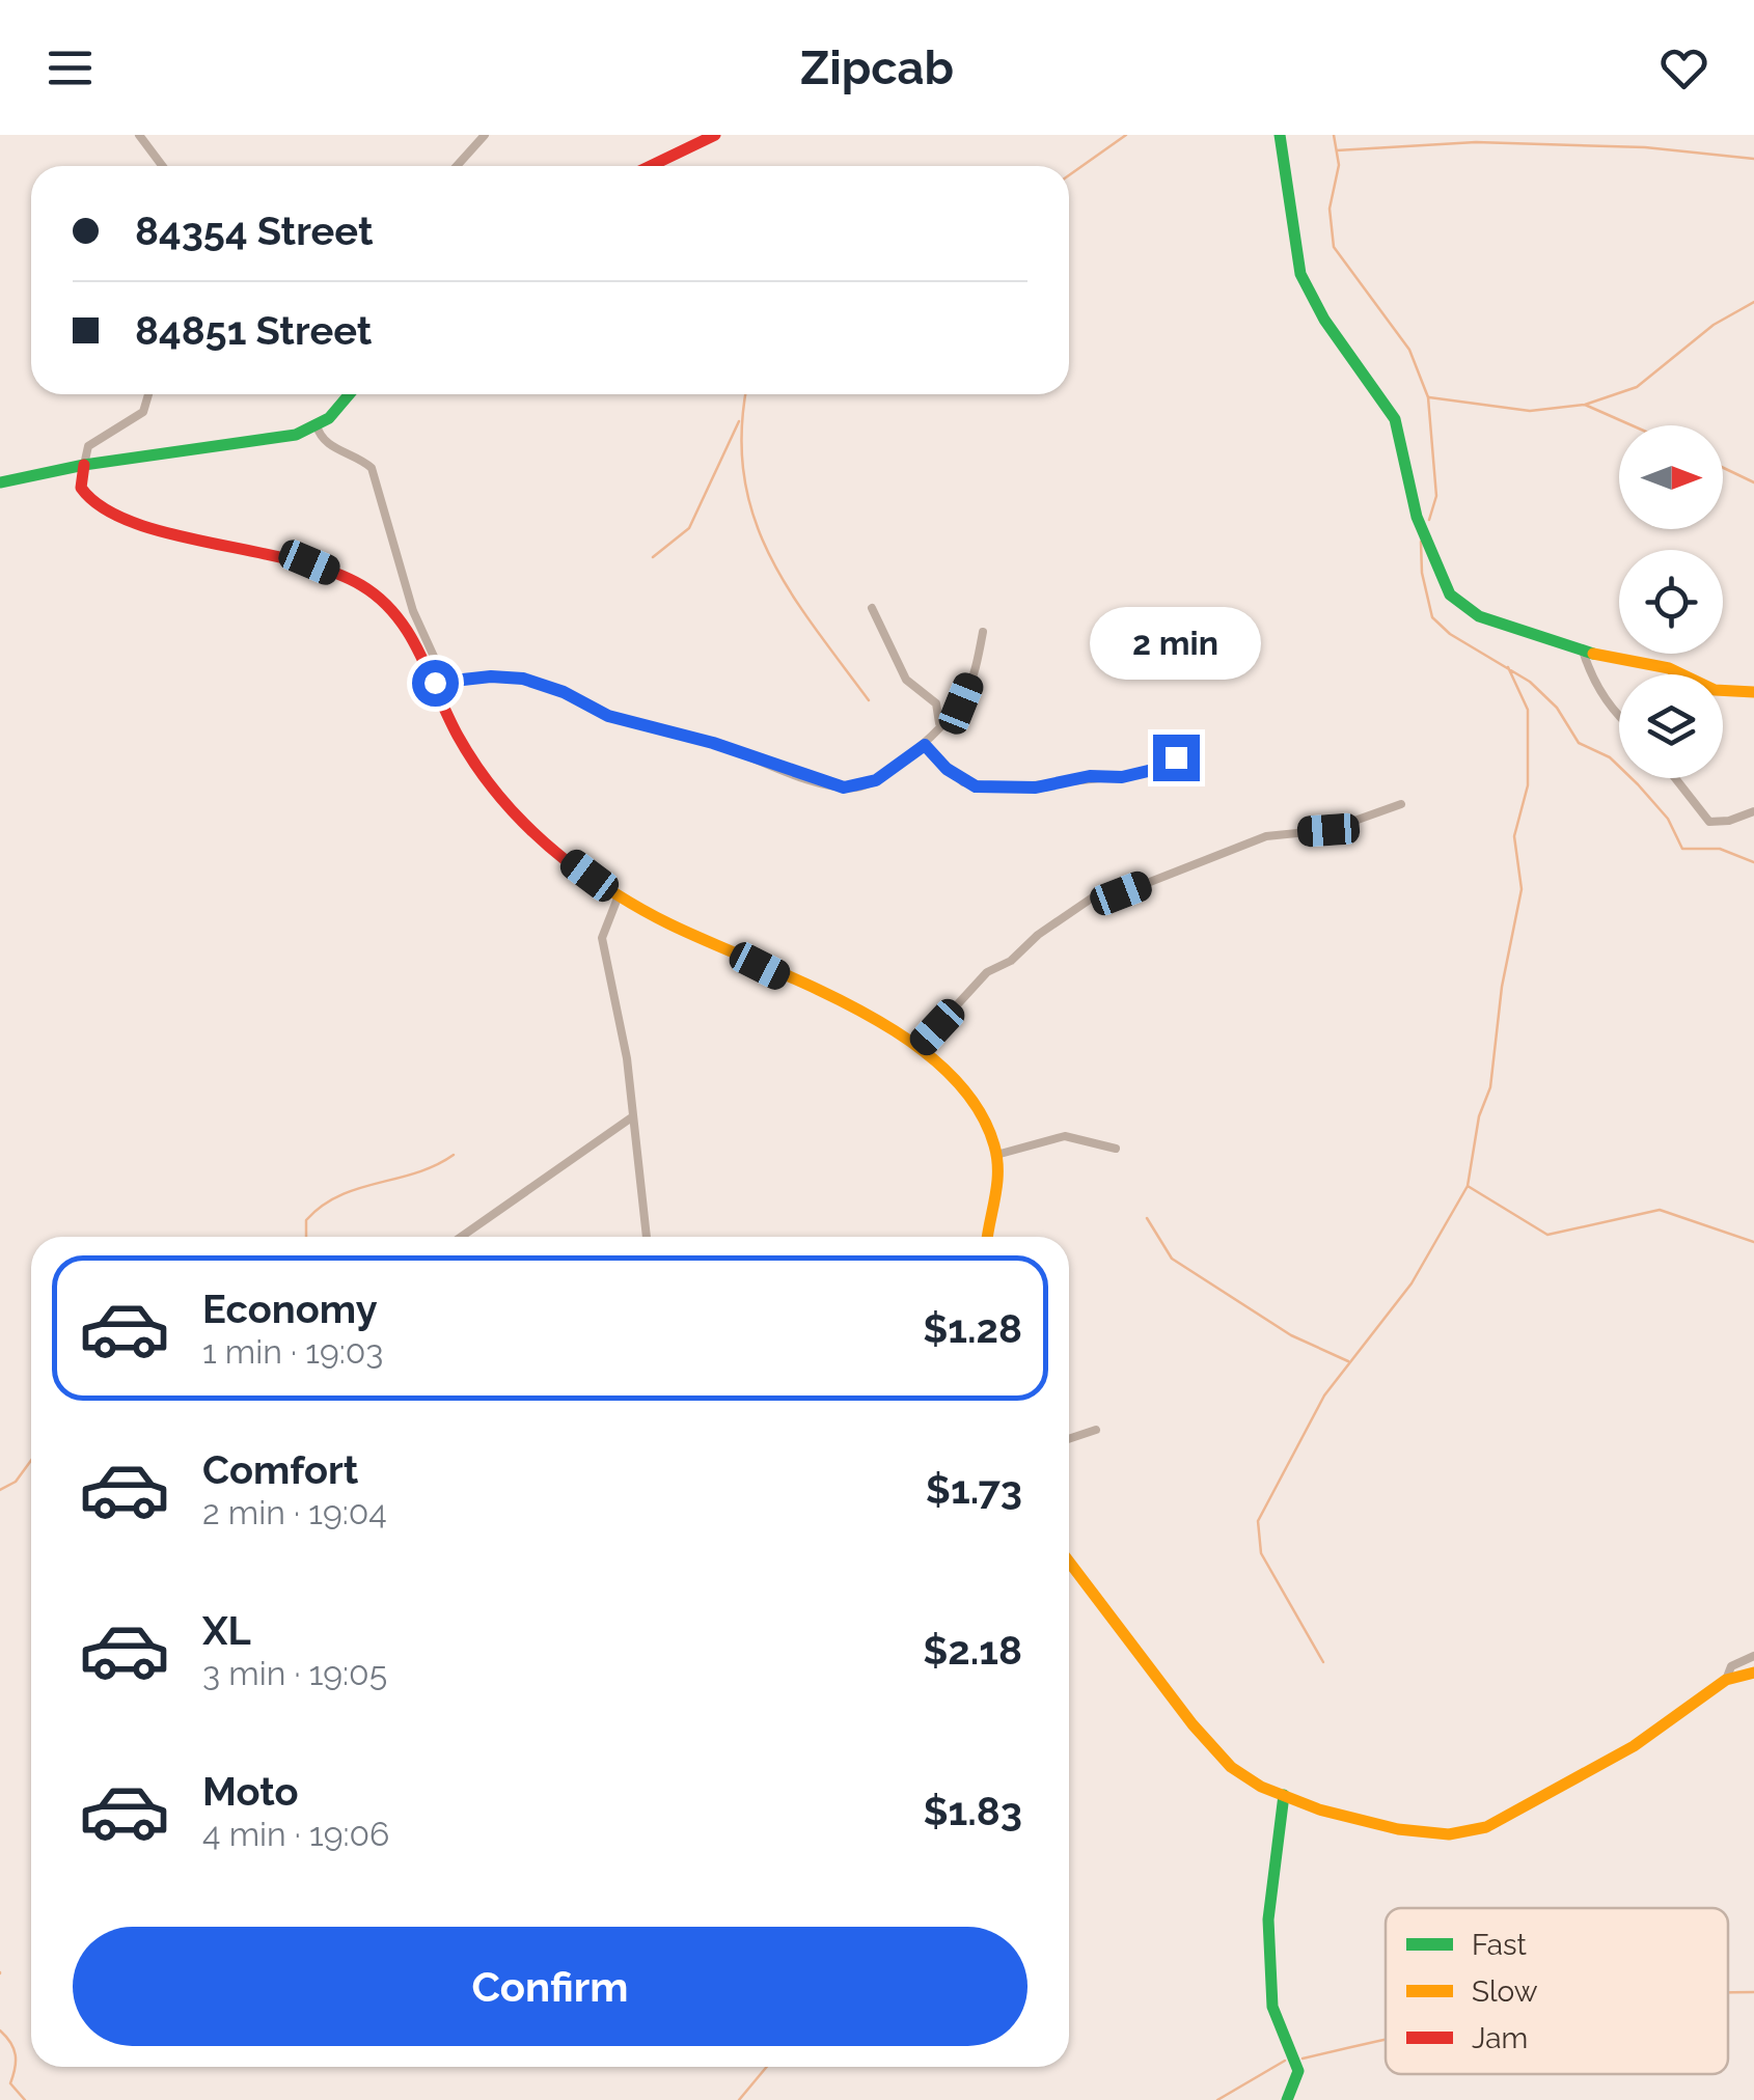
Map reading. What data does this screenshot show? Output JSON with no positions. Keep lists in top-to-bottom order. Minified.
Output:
{"legend":["Fast","Slow","Jam"],"north":"right","page":{"header":"Zipcab","banner":["84354 Street","84851 Street"],"bubble":"2 min","list":[{"name":"Economy","note":"1 min · 19:03","value":"$1.28"},{"name":"Comfort","note":"2 min · 19:04","value":"$1.73"},{"name":"XL","note":"3 min · 19:05","value":"$2.18"},{"name":"Moto","note":"4 min · 19:06","value":"$1.83"}],"buttons":"Confirm"}}
